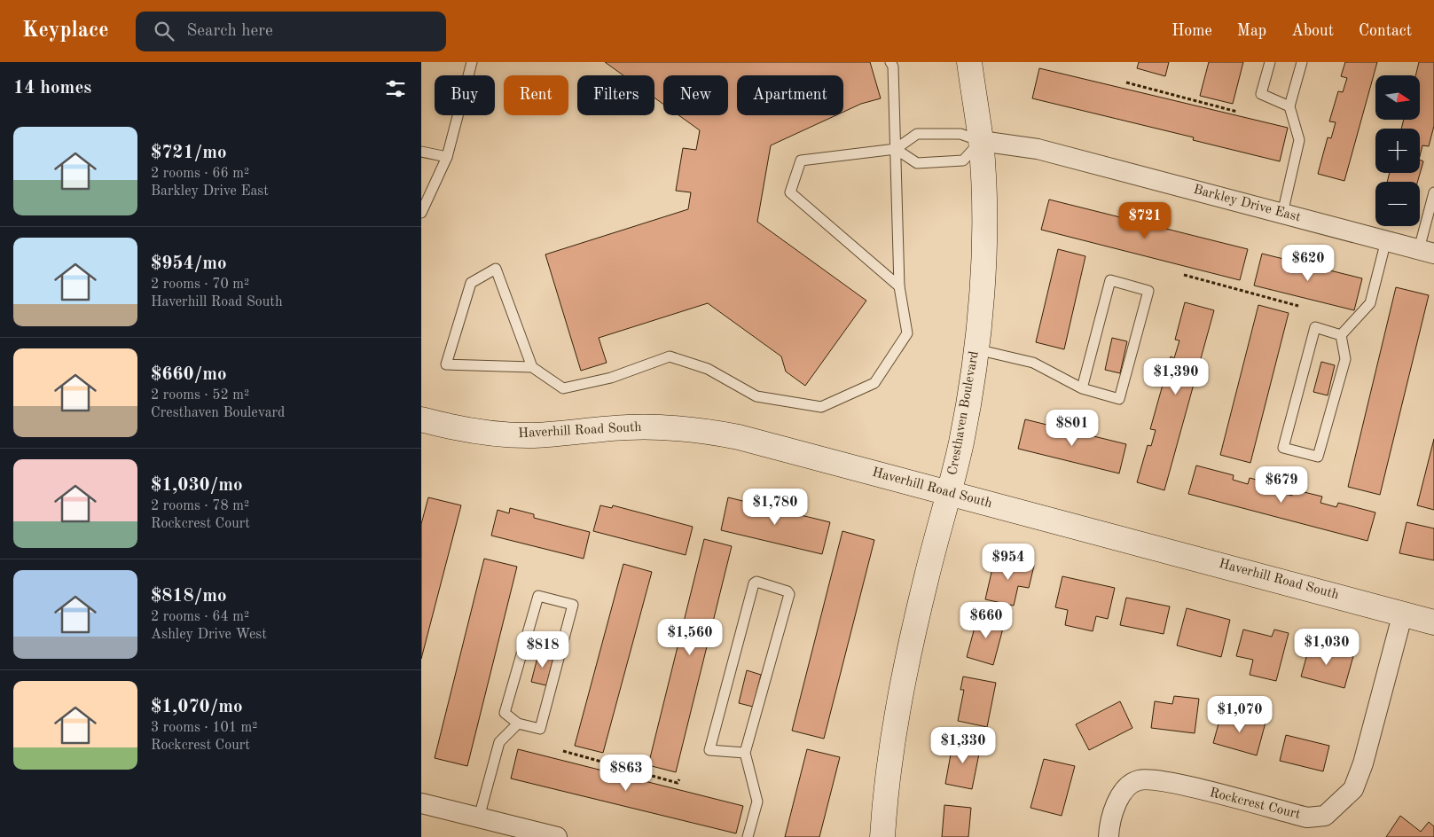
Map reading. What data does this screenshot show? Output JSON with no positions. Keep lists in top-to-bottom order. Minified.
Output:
{"streets":{"street":["Barkley Drive East","Cresthaven Boulevard","Haverhill Road South","Rockcrest Court"]},"crossings":[["Barkley Drive East","Cresthaven Boulevard"],["Cresthaven Boulevard","Haverhill Road South"],["Haverhill Road South","Rockcrest Court"]],"north":"right","page":{"header":"Keyplace","search":"Search here","nav":["Home","Map","About","Contact"],"heading":"14 homes","map_buttons":["+","−"],"chip":["Buy","Rent","Filters","New","Apartment"],"list":[{"name":"$721/mo","note":"2 rooms · 66 m² · Barkley Drive East"},{"name":"$954/mo","note":"2 rooms · 70 m² · Haverhill Road South"},{"name":"$660/mo","note":"2 rooms · 52 m² · Cresthaven Boulevard"},{"name":"$1,030/mo","note":"2 rooms · 78 m² · Rockcrest Court"},{"name":"$818/mo","note":"2 rooms · 64 m² · Ashley Drive West"},{"name":"$1,070/mo","note":"3 rooms · 101 m² · Rockcrest Court"}],"price":["$721","$620","$1,390","$801","$679","$1,780","$954","$660","$1,560","$1,030","$818","$1,070","$1,330","$863"]}}
